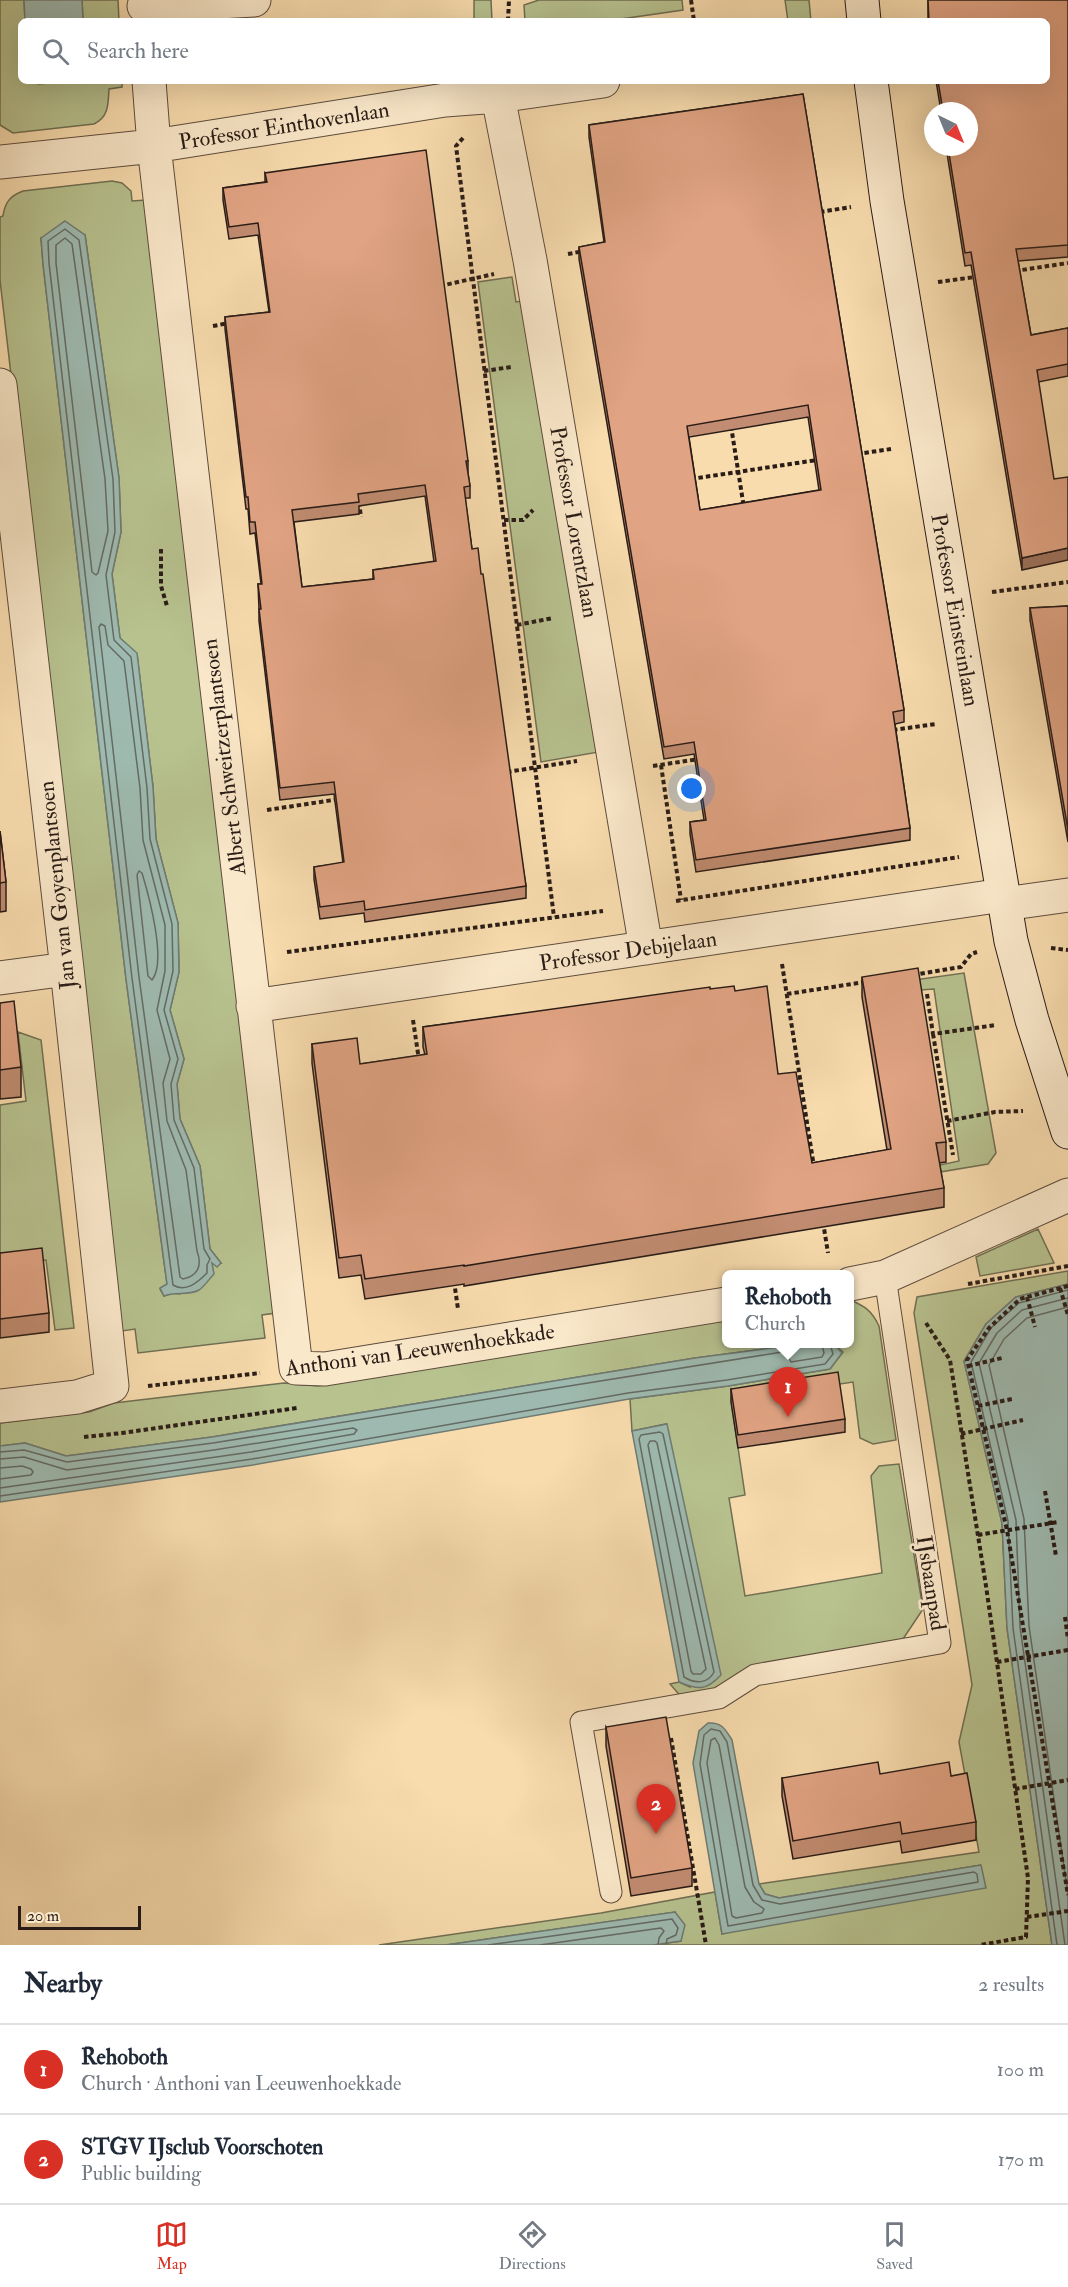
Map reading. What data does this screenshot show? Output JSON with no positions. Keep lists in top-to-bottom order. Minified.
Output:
{"streets":{"street":["Professor Einthovenlaan","Professor Lorentzlaan","Professor Einsteinlaan","Albert Schweitzerplantsoen","Jan van Goyenplantsoen","Professor Debijelaan","Anthoni van Leeuwenhoekkade"],"lane":["IJsbaanpad"]},"crossings":[["Professor Einthovenlaan","Professor Lorentzlaan"],["Professor Einthovenlaan","Albert Schweitzerplantsoen"],["Professor Lorentzlaan","Professor Debijelaan"],["Professor Einsteinlaan","Professor Debijelaan"],["Albert Schweitzerplantsoen","Professor Debijelaan"],["Albert Schweitzerplantsoen","Anthoni van Leeuwenhoekkade"],["Jan van Goyenplantsoen","Anthoni van Leeuwenhoekkade"]],"scale_bar":"20 m","north":"bottom right","page":{"search":"Search here","popup":["Rehoboth","Church"],"pins":["1","2"],"scale":"20 m","heading":["Nearby","2 results"],"list":[{"mark":"1","name":"Rehoboth","note":"Church · Anthoni van Leeuwenhoekkade","value":"100 m"},{"mark":"2","name":"STGV IJsclub Voorschoten","note":"Public building","value":"170 m"}],"nav":["Map","Directions","Saved"]}}
